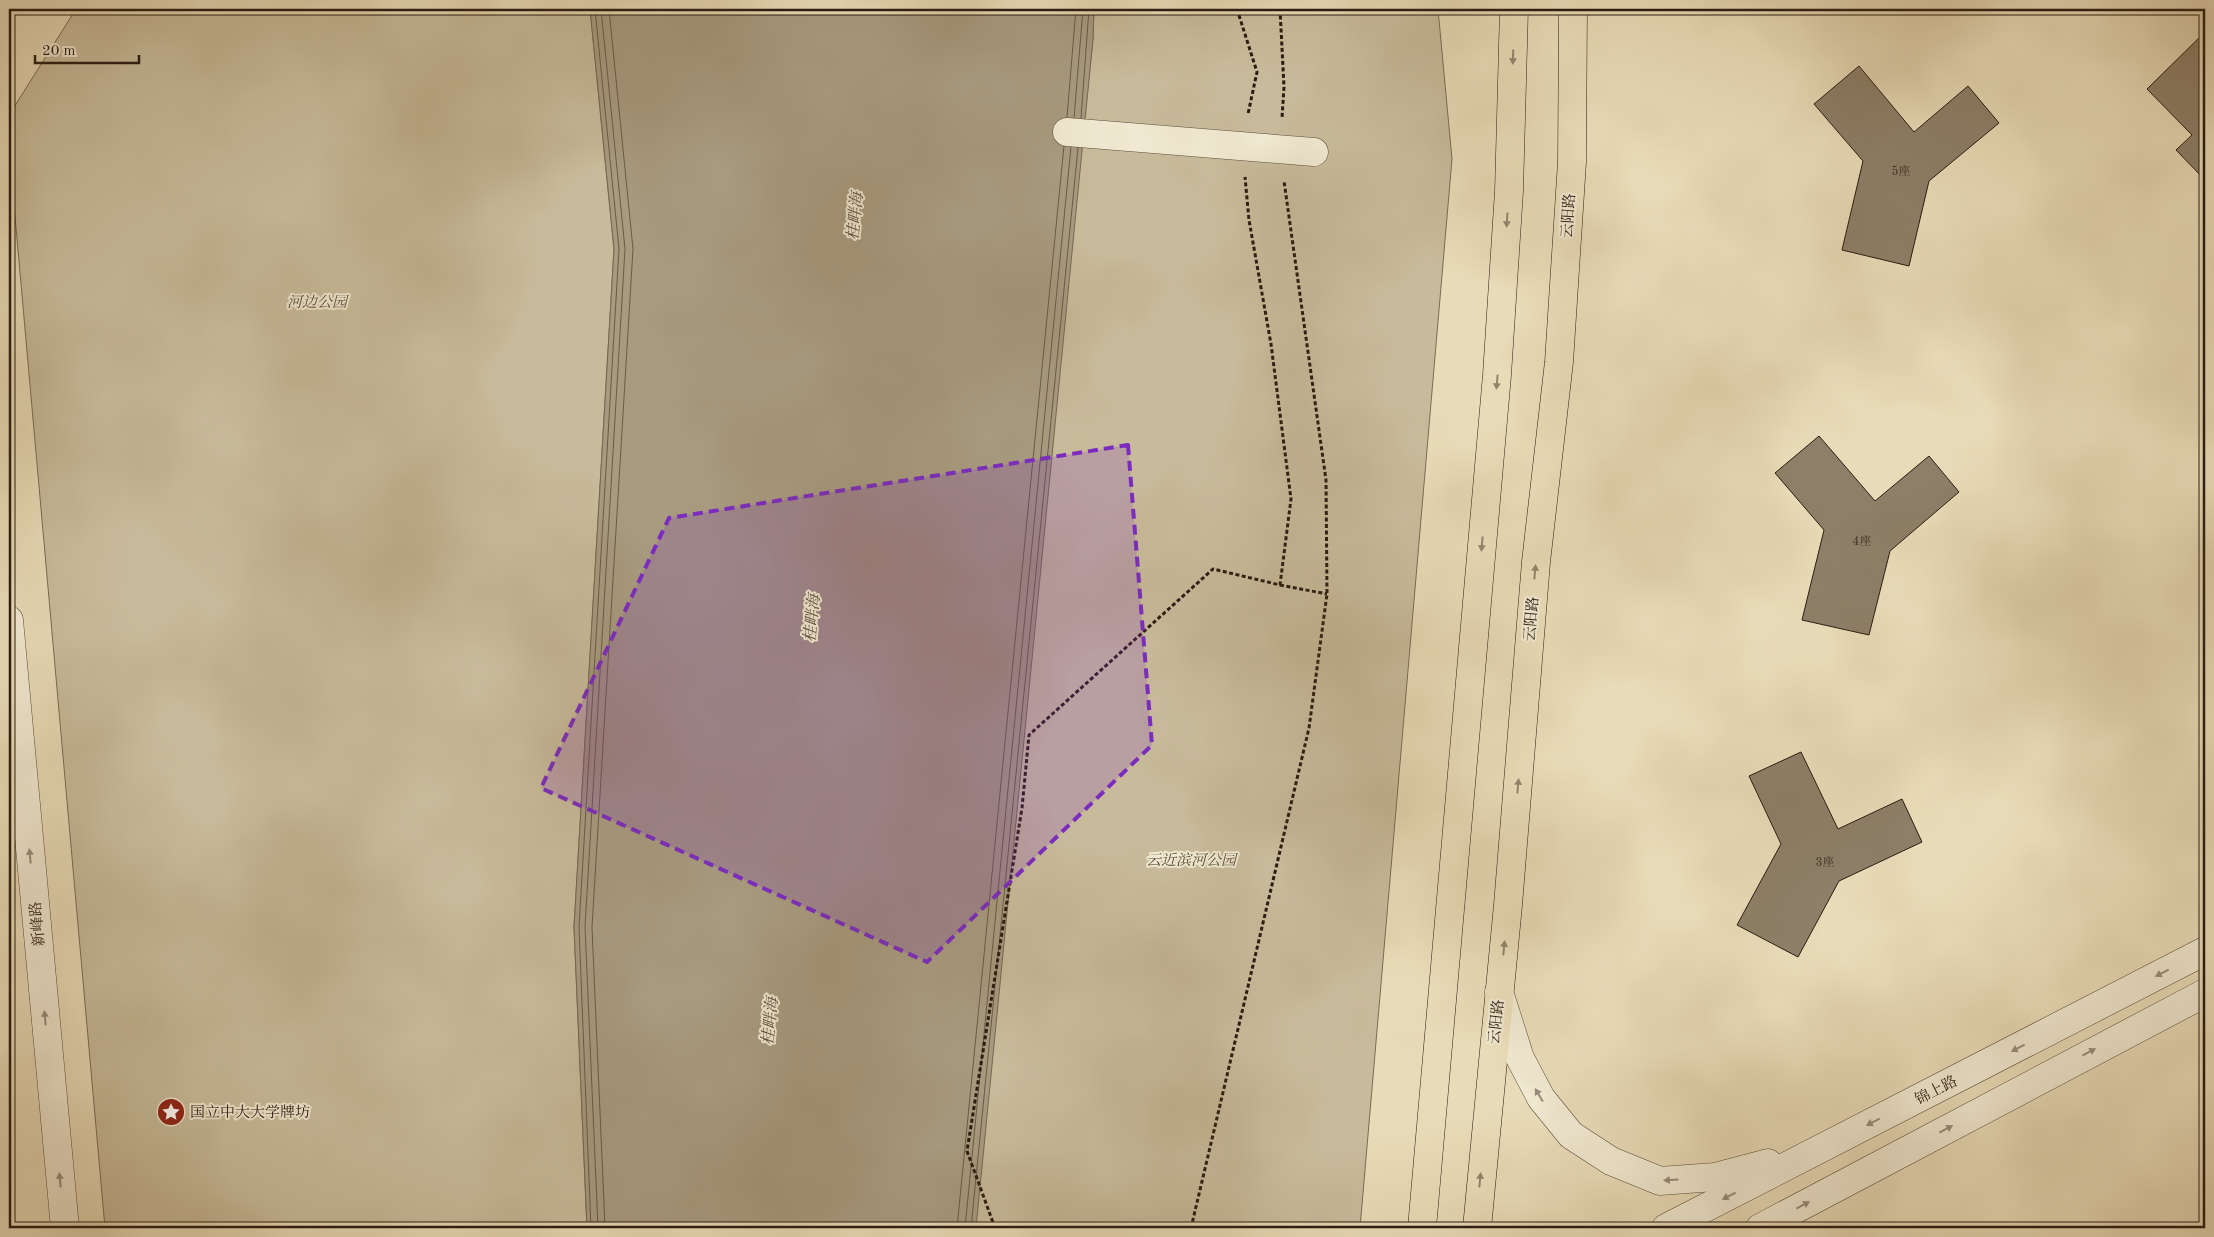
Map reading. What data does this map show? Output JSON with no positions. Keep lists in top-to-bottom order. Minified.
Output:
{"streets":{"main road":["云阳路"],"street":["新峰路","锦上路"]},"one_way":["新峰路"],"water":["桂畔海"],"parks":["河边公园","云近滨河公园"],"places":{"place":["国立中大大学牌坊"]},"house_numbers":["5座","4座","3座"],"scale_bar":"20 m"}
